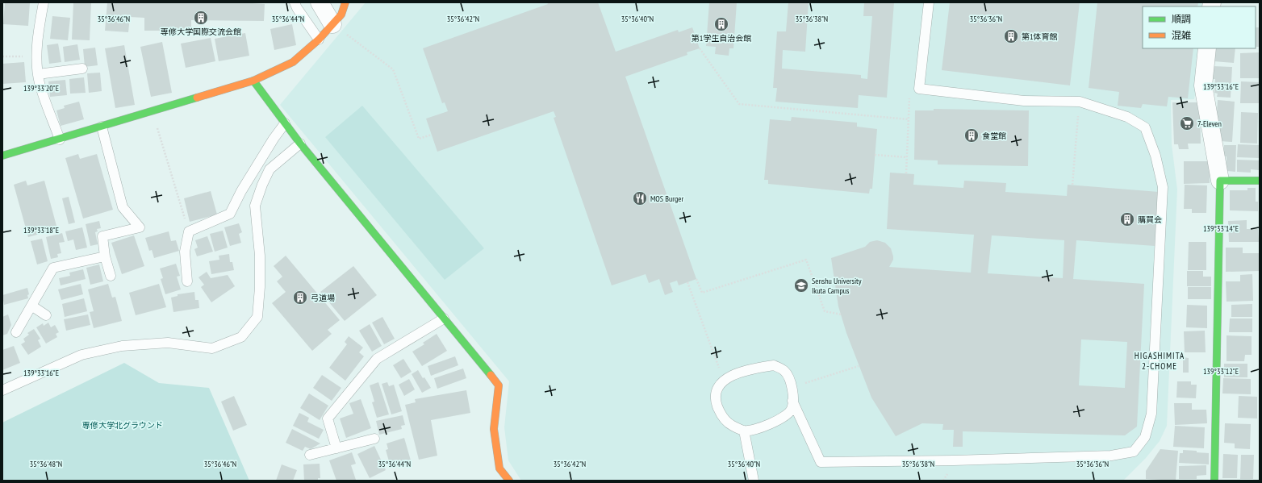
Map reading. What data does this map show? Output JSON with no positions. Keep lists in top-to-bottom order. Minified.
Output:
{"districts":["HIGASHIMITA 2-CHOME"],"parks":["専修大学北グラウンド"],"places":{"building":["専修大学国際交流会館","第1学生自治会館","第1体育館","食堂館","購買会","弓道場"],"supermarket":["7-Eleven"],"restaurant":["MOS Burger"],"school or university":["Senshu University Ikuta Campus"]},"legend":["順調","混雑"],"coordinates":["35°36'46\"N","35°36'44\"N","35°36'42\"N","35°36'40\"N","35°36'38\"N","35°36'36\"N","139°33'16\"E","139°33'20\"E","139°33'14\"E","139°33'18\"E","139°33'12\"E","35°36'48\"N"]}
